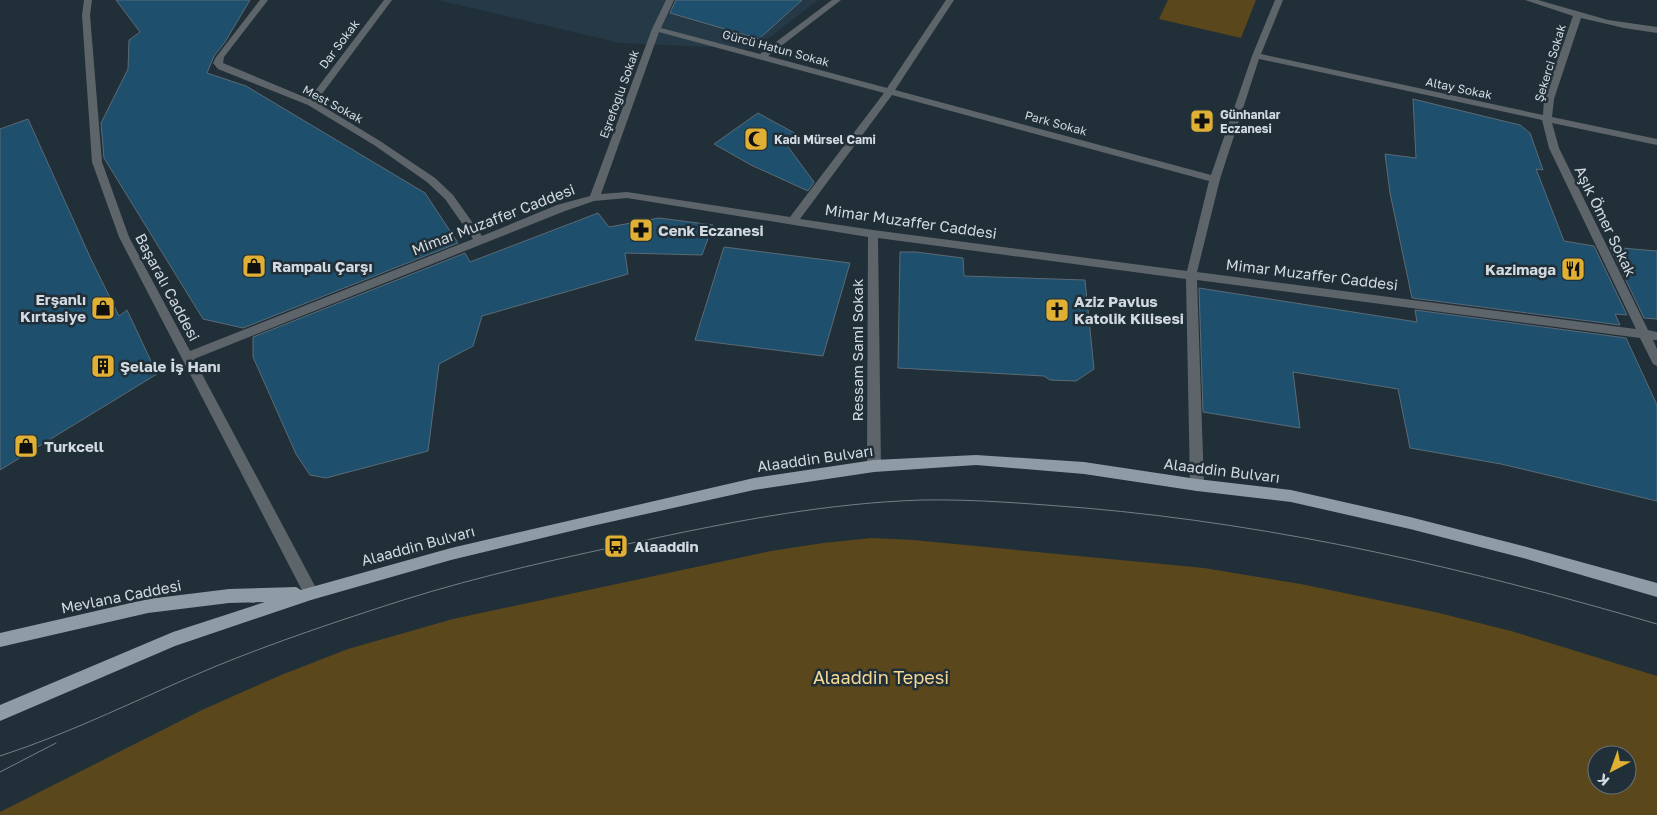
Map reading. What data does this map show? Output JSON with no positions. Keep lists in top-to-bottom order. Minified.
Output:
{"streets":{"main road":["Alaaddin Bulvarı","Mevlana Caddesi"],"street":["Dar Sokak","Gürcü Hatun Sokak","Şekerci Sokak","Altay Sokak","Eşrefoğlu Sokak","Mest Sokak","Park Sokak","Mimar Muzaffer Caddesi","Aşık Ömer Sokak","Başaralı Caddesi","Ressam Sami Sokak"]},"crossings":[["Dar Sokak","Mest Sokak"],["Gürcü Hatun Sokak","Eşrefoğlu Sokak"],["Gürcü Hatun Sokak","Park Sokak"],["Şekerci Sokak","Altay Sokak"],["Şekerci Sokak","Aşık Ömer Sokak"],["Altay Sokak","Aşık Ömer Sokak"],["Eşrefoğlu Sokak","Mimar Muzaffer Caddesi"],["Mest Sokak","Mimar Muzaffer Caddesi"],["Mimar Muzaffer Caddesi","Aşık Ömer Sokak"],["Mimar Muzaffer Caddesi","Başaralı Caddesi"],["Mimar Muzaffer Caddesi","Ressam Sami Sokak"],["Başaralı Caddesi","Alaaddin Bulvarı"],["Başaralı Caddesi","Mevlana Caddesi"],["Ressam Sami Sokak","Alaaddin Bulvarı"],["Alaaddin Bulvarı","Mevlana Caddesi"]],"parks":["Alaaddin Tepesi"],"places":{"pharmacy":["Günhanlar Eczanesi","Cenk Eczanesi"],"mosque":["Kadı Mürsel Cami"],"shop":["Rampalı Çarşı","Erşanlı Kırtasiye","Turkcell"],"restaurant":["Kazimaga"],"church":["Aziz Pavlus Katolik Kilisesi"],"building":["Şelale İş Hanı"],"bus stop":["Alaaddin"]},"north":"bottom left"}
